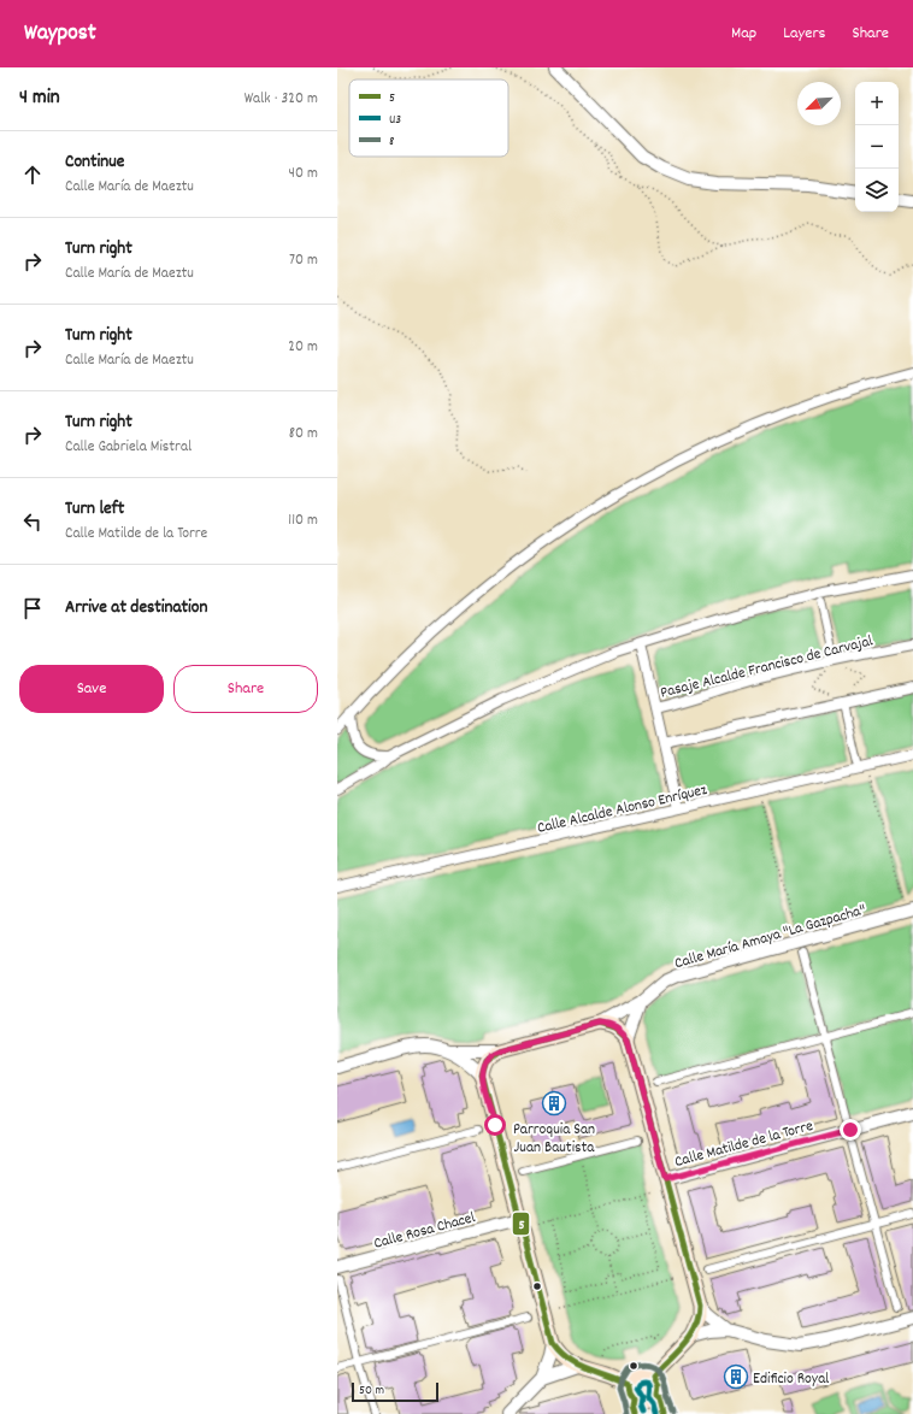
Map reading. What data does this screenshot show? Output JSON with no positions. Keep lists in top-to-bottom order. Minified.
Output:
{"streets":{"street":["Pasaje Alcalde Francisco de Carvajal","Calle Alcalde Alonso Enríquez","Calle María Amaya \"La Gazpacha\"","Calle Matilde de la Torre","Calle Rosa Chacel"]},"places":{"building":["Parroquia San Juan Bautista","Edificio Royal"]},"lines":["transit line 5","transit line 8","transit line U3"],"legend":["5","U3","8"],"scale_bar":"50 m","north":"bottom left","page":{"header":"Waypost","nav":["Map","Layers","Share"],"heading":["4 min","Walk · 320 m"],"map_buttons":["+","−"],"list":[["Continue","Calle María de Maeztu","40 m"],["Turn right","Calle María de Maeztu","70 m"],["Turn right","Calle María de Maeztu","20 m"],["Turn right","Calle Gabriela Mistral","80 m"],["Turn left","Calle Matilde de la Torre","110 m"],"Arrive at destination"],"buttons":["Save","Share"],"scale":"50 m"}}
